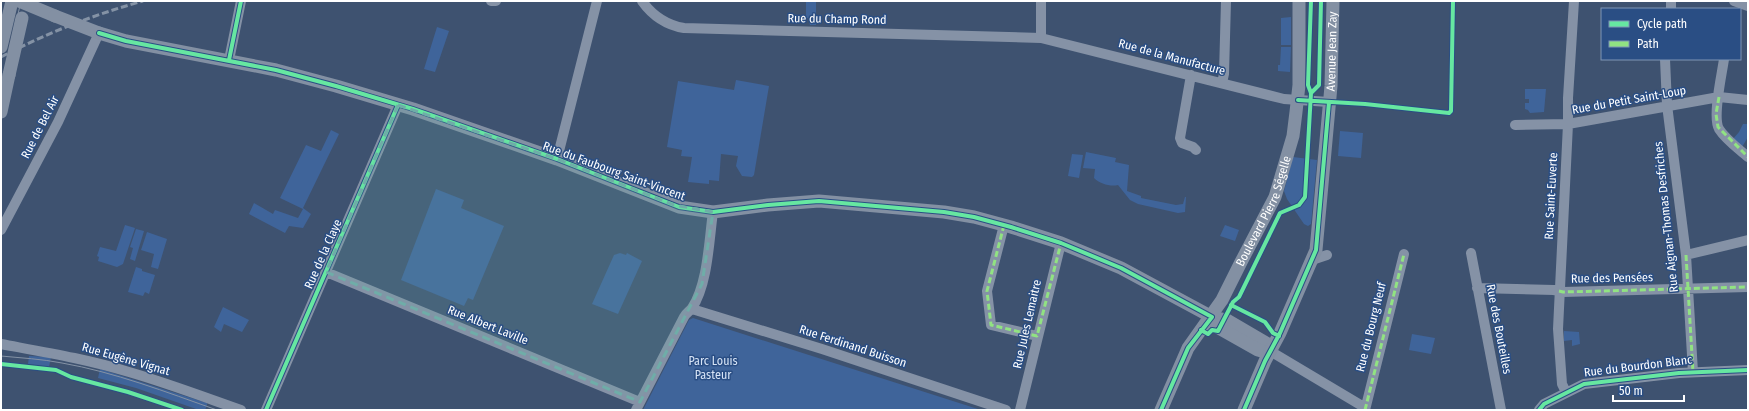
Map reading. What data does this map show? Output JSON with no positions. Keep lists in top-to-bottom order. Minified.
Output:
{"streets":{"main road":["Avenue Jean Zay","Rue du Faubourg Saint-Vincent","Boulevard Pierre Ségelle"],"street":["Rue du Champ Rond","Rue de la Manufacture","Rue du Petit Saint-Loup","Rue de Bel Air","Rue Saint-Euverte","Rue Aignan-Thomas Desfriches","Rue de la Claye","Rue des Pensées","Rue Jules Lemaitre","Rue Albert Laville","Rue du Bourg Neuf","Rue des Bouteilles","Rue Ferdinand Buisson","Rue Eugène Vignat","Rue du Bourdon Blanc"]},"crossings":[["Rue du Champ Rond","Rue de la Manufacture"],["Avenue Jean Zay","Rue de la Manufacture"],["Rue de la Manufacture","Boulevard Pierre Ségelle"],["Rue du Petit Saint-Loup","Rue Saint-Euverte"],["Rue du Petit Saint-Loup","Rue Aignan-Thomas Desfriches"],["Rue de Bel Air","Rue du Faubourg Saint-Vincent"],["Rue du Faubourg Saint-Vincent","Boulevard Pierre Ségelle"],["Rue du Faubourg Saint-Vincent","Rue de la Claye"],["Rue du Faubourg Saint-Vincent","Rue Jules Lemaitre"],["Rue Saint-Euverte","Rue des Pensées"],["Rue Saint-Euverte","Rue du Bourdon Blanc"],["Rue Aignan-Thomas Desfriches","Rue des Pensées"],["Rue Aignan-Thomas Desfriches","Rue du Bourdon Blanc"],["Rue de la Claye","Rue Albert Laville"],["Rue des Pensées","Rue des Bouteilles"]],"parks":["Parc Louis Pasteur"],"legend":["Cycle path","Path"],"scale_bar":"50 m"}
